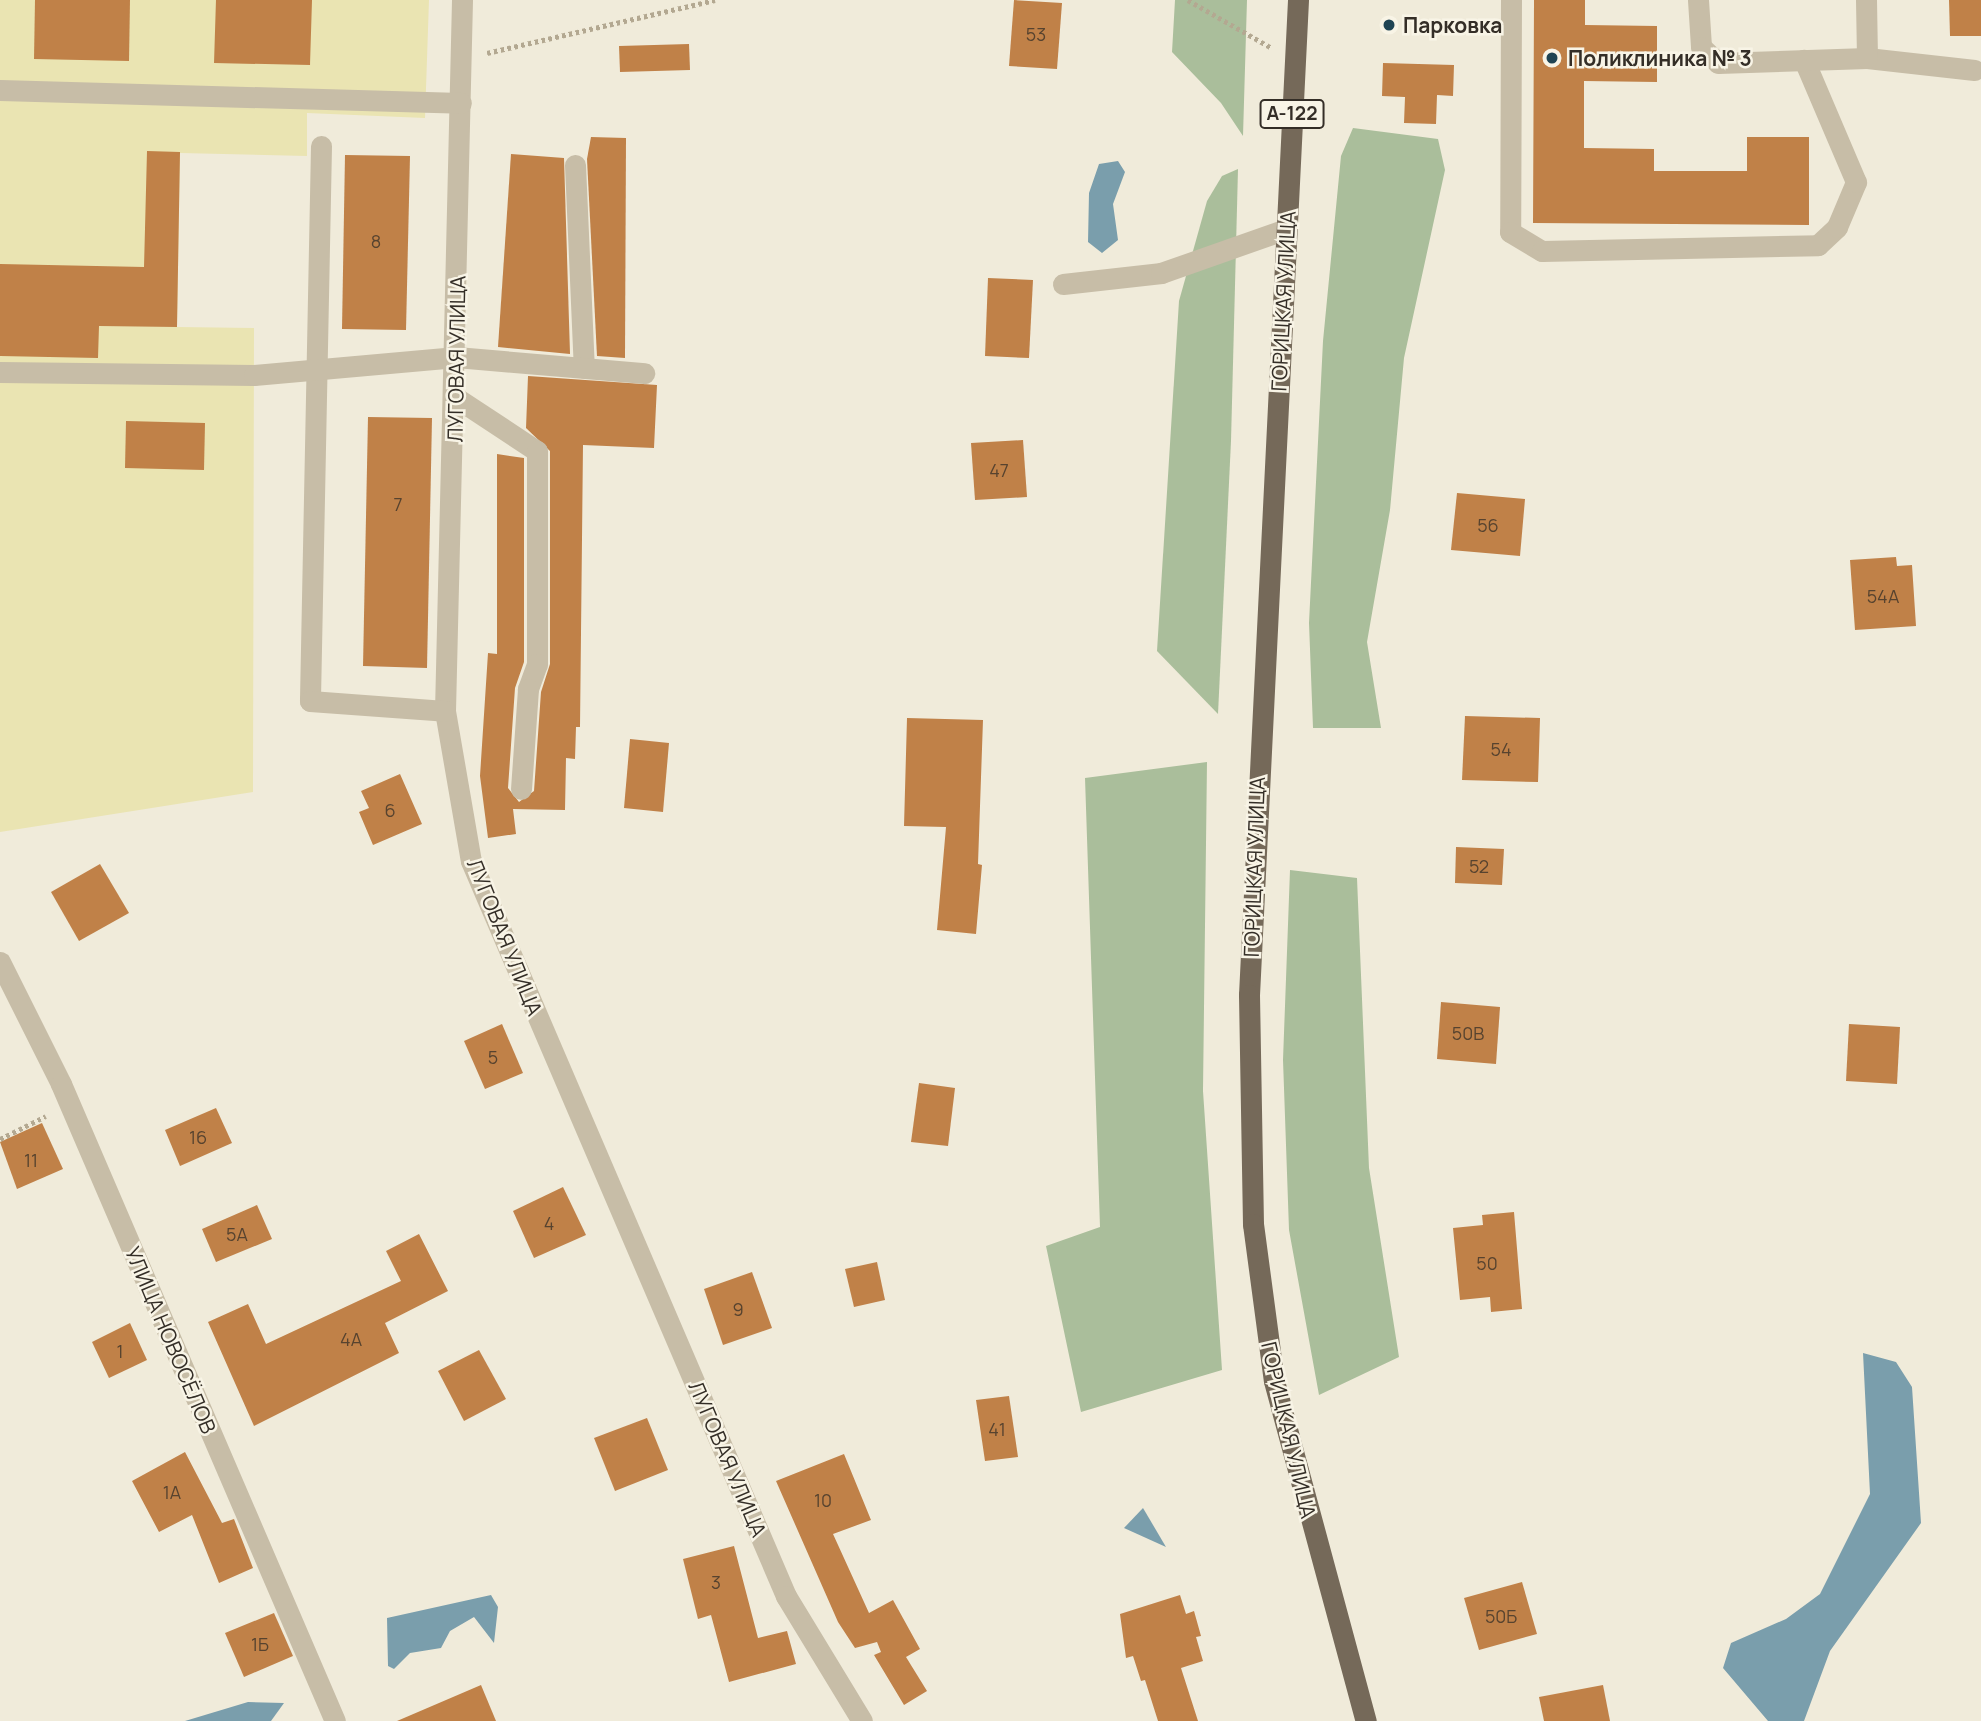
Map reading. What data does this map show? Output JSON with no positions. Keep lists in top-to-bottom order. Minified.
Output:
{"streets":{"main road":["А-122","ГОРИЦКАЯ УЛИЦА"],"street":["ЛУГОВАЯ УЛИЦА","УЛИЦА НОВОСЁЛОВ"]},"places":["Парковка","Поликлиника № 3"],"house_numbers":["53","8","47","7","56","54А","54","6","52","50В","5","16","11","4","5А","50","9","4А","1","41","1А","10","3","50Б","1Б"]}
